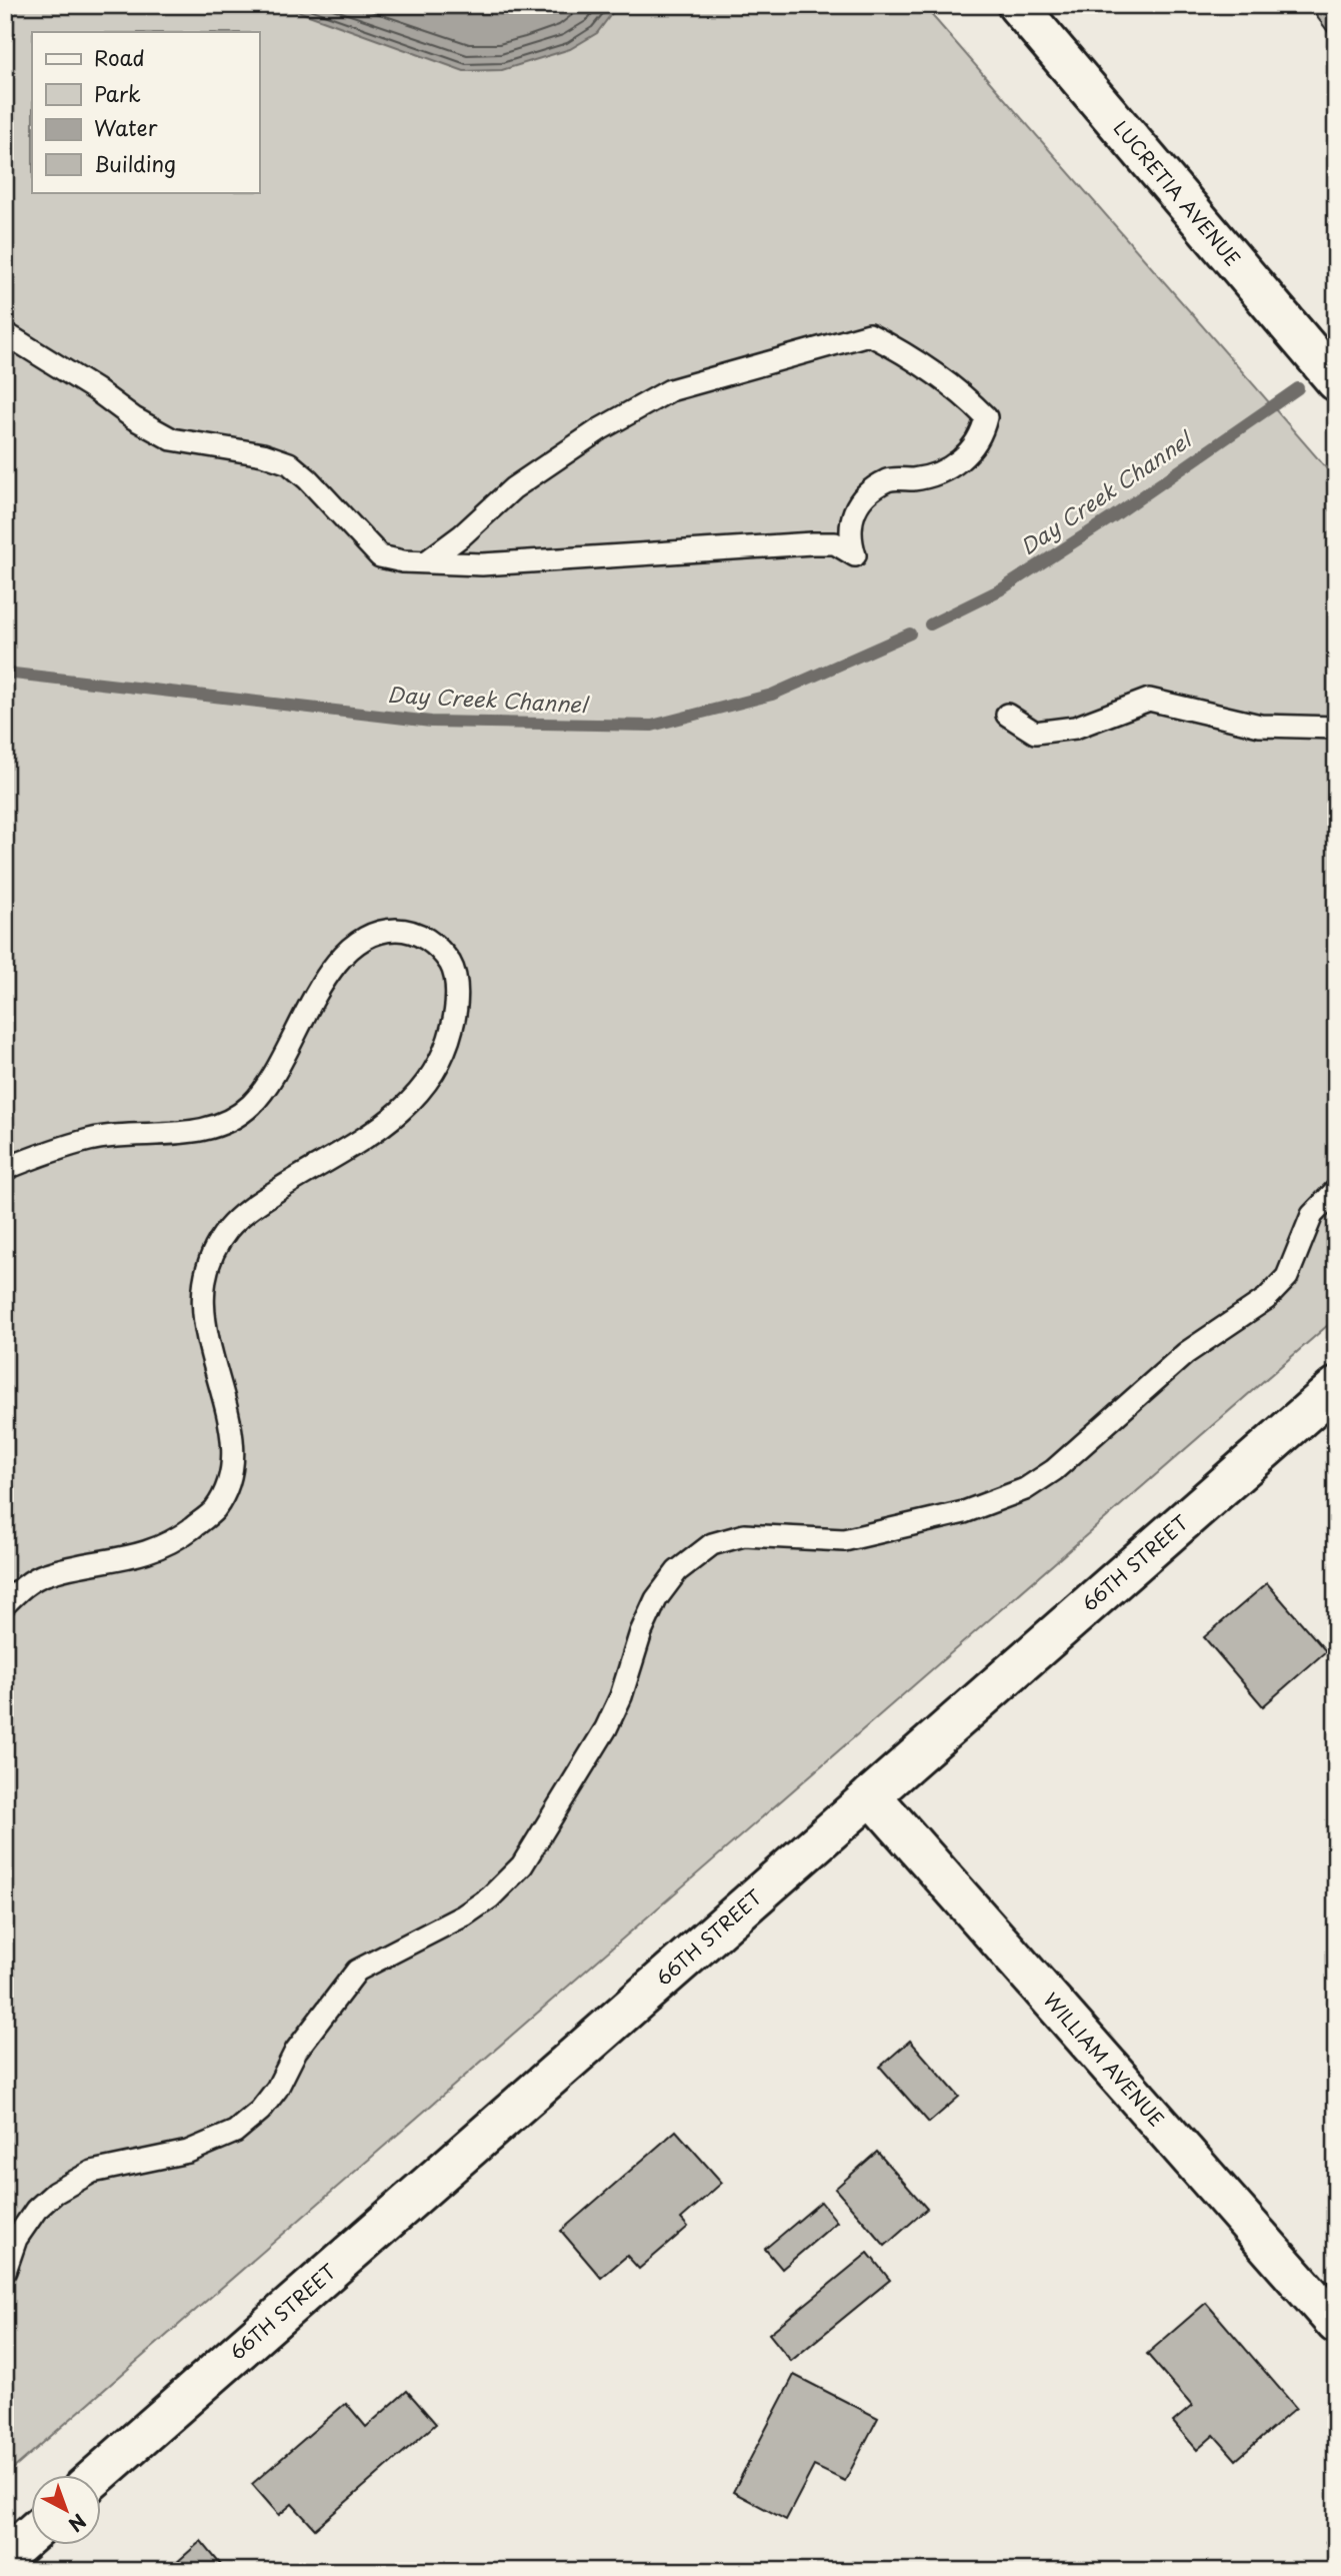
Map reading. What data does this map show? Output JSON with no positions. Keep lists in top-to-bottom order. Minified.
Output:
{"streets":{"street":["LUCRETIA AVENUE","66TH STREET","WILLIAM AVENUE"]},"crossings":[["66TH STREET","WILLIAM AVENUE"]],"water":["Day Creek Channel"],"legend":["Road","Park","Water","Building"],"north":"bottom right"}
